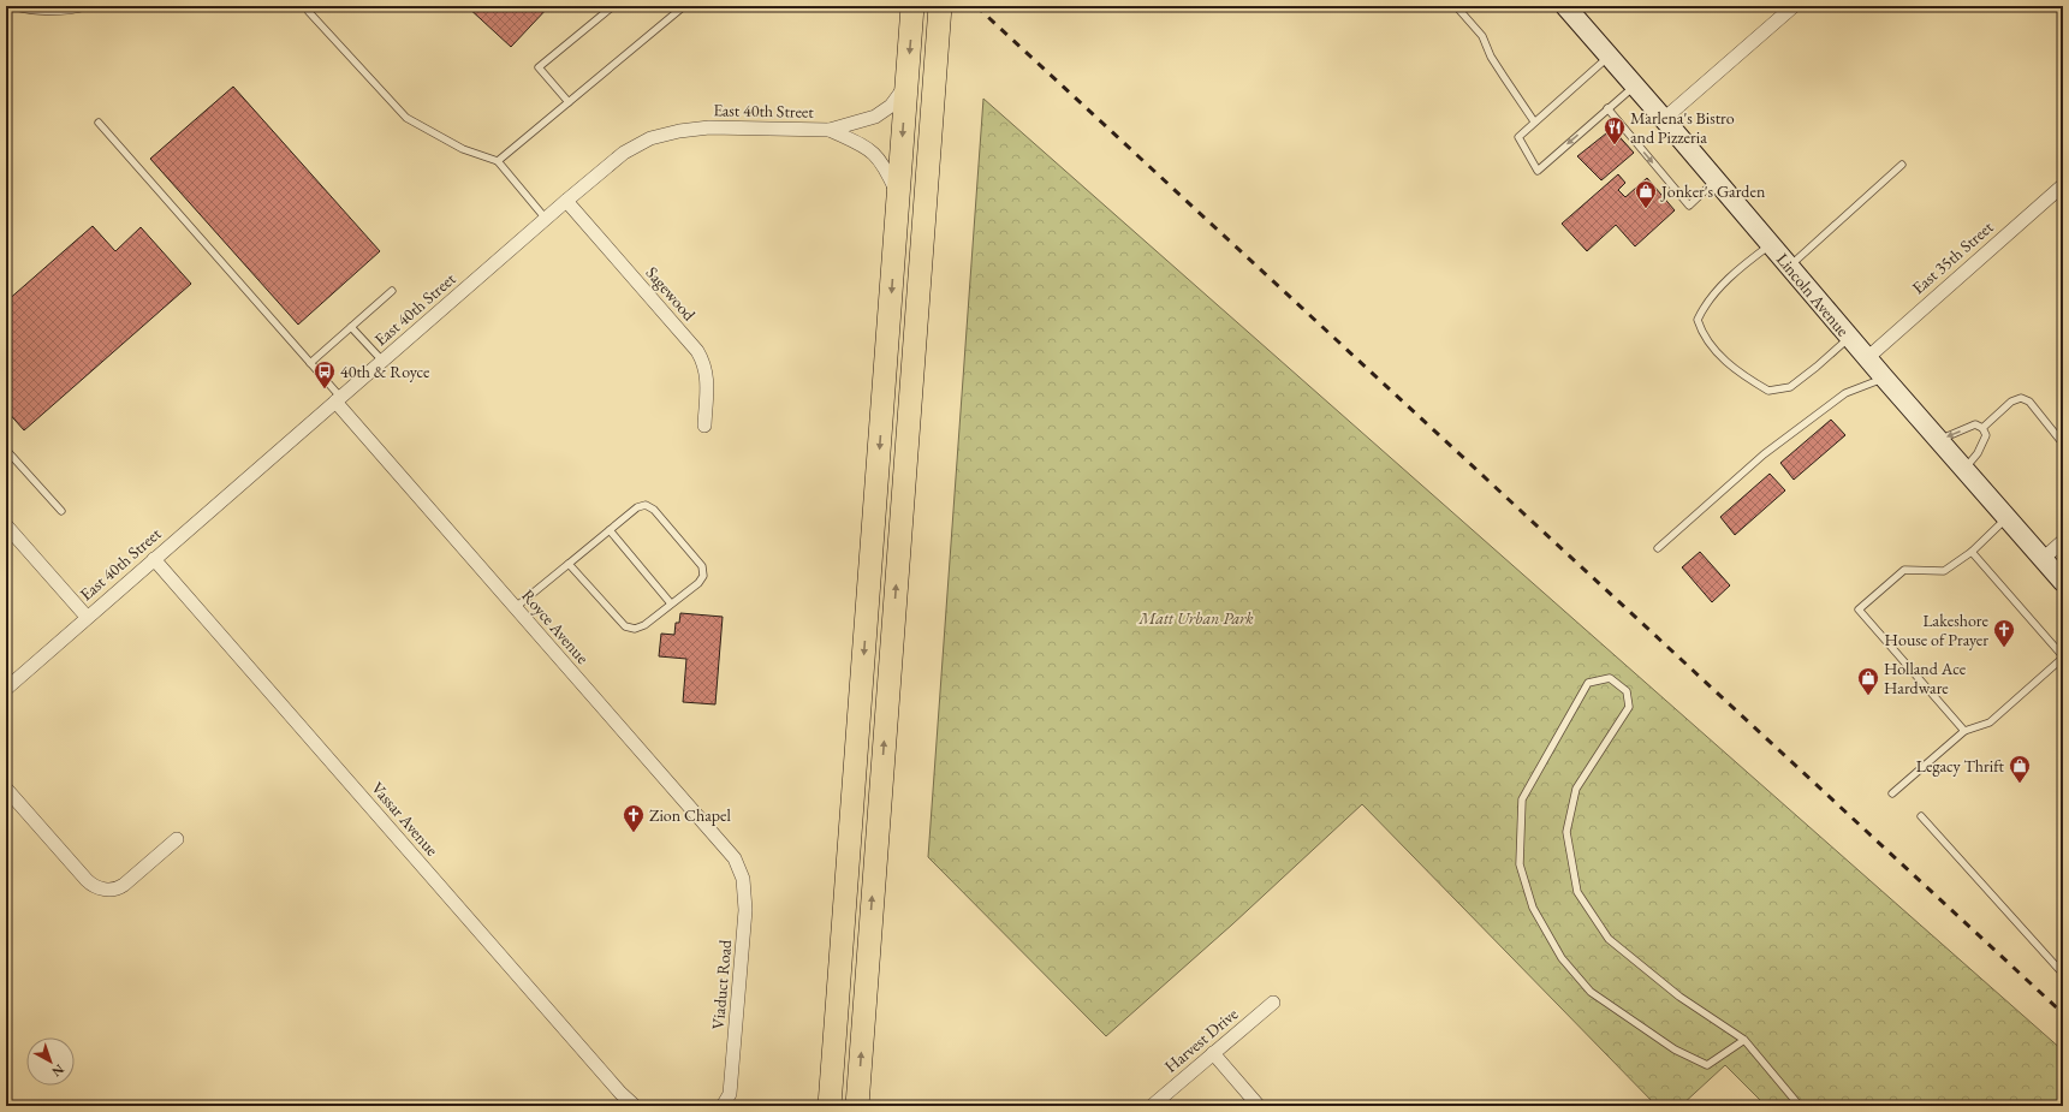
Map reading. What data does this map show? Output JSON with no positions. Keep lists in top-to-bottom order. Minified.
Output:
{"streets":{"main road":["Lincoln Avenue"],"street":["East 40th Street","East 35th Street","Sagewood","Royce Avenue","Vassar Avenue","Viaduct Road","Harvest Drive"]},"crossings":[["East 40th Street","Sagewood"],["East 40th Street","Royce Avenue"],["East 40th Street","Vassar Avenue"],["East 35th Street","Lincoln Avenue"],["Royce Avenue","Viaduct Road"]],"parks":["Matt Urban Park"],"places":{"restaurant":["Marlena's Bistro and Pizzeria"],"shop":["Jonker's Garden","Holland Ace Hardware","Legacy Thrift"],"bus stop":["40th & Royce"],"church":["Lakeshore House of Prayer","Zion Chapel"]},"north":"bottom right"}
